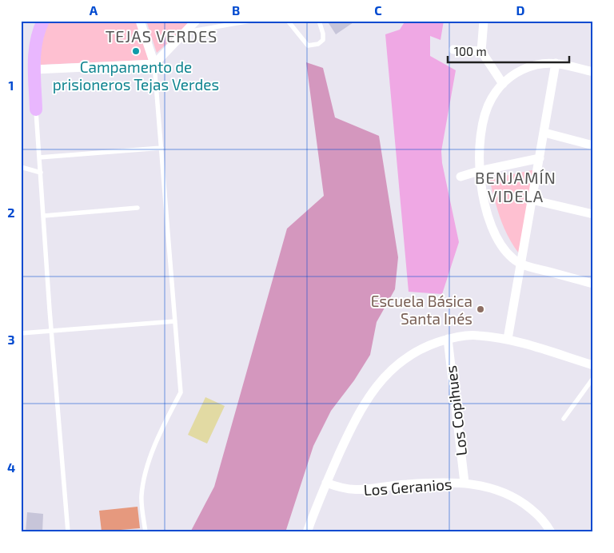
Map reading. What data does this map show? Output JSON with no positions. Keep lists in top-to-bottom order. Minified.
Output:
{"streets":{"street":["Los Copihues","Los Geranios"]},"crossings":[["Los Copihues","Los Geranios"]],"districts":["TEJAS VERDES","BENJAMÍN VIDELA"],"places":["Campamento de prisioneros Tejas Verdes","Escuela Básica Santa Inés"],"scale_bar":"100 m","grid":{"columns":["A","B","C","D"],"rows":["1","2","3","4"]}}
